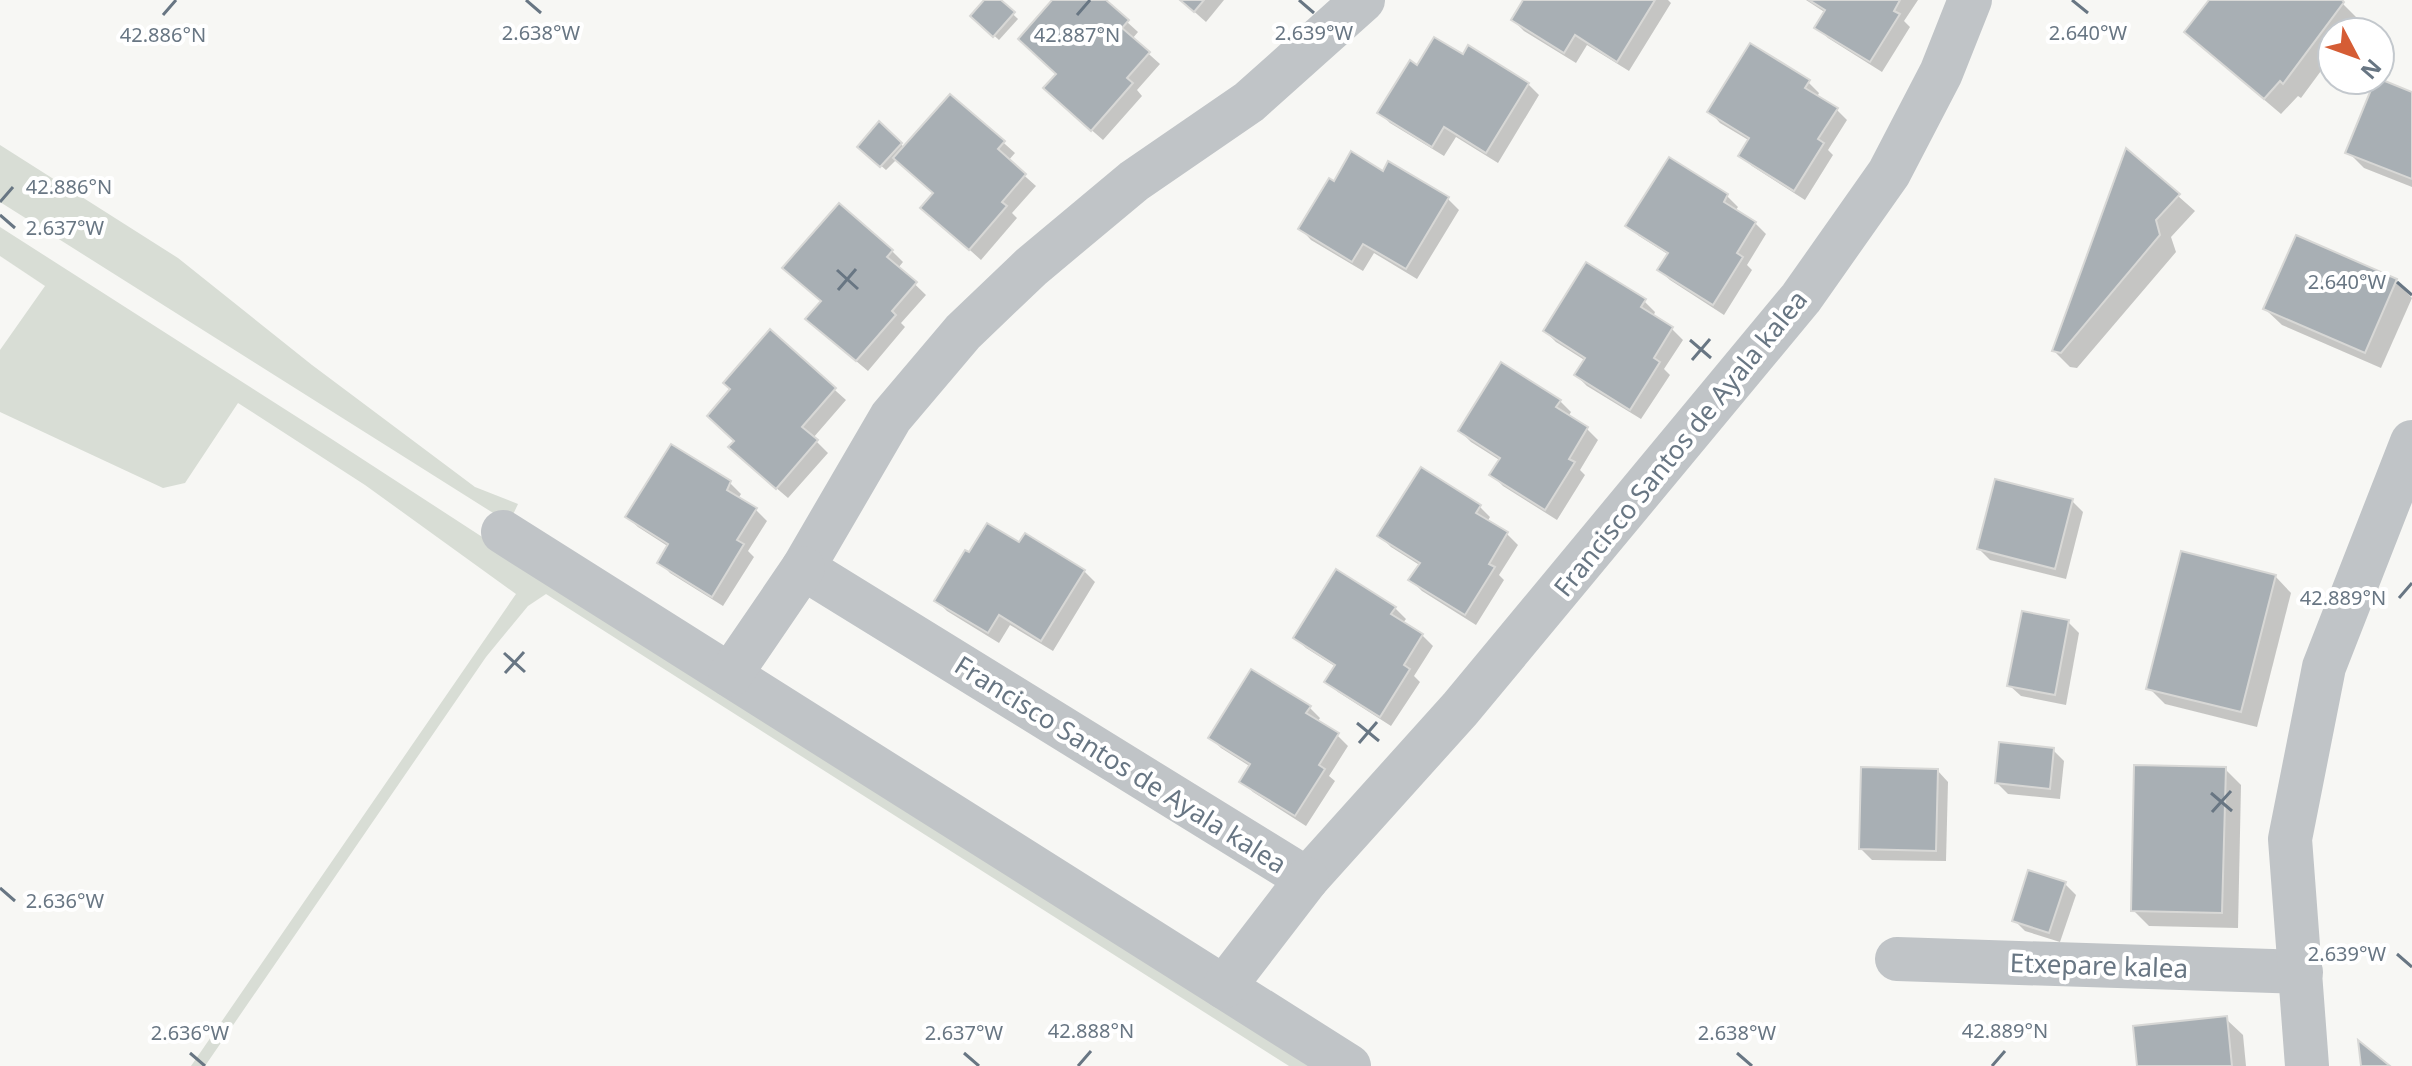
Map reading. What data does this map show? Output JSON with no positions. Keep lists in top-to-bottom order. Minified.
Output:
{"streets":{"street":["Francisco Santos de Ayala kalea","Etxepare kalea"]},"north":"bottom right","coordinates":["2.638°W","2.639°W","2.640°W","42.886°N","42.887°N","2.637°W","42.889°N","2.636°W","42.888°N"]}
